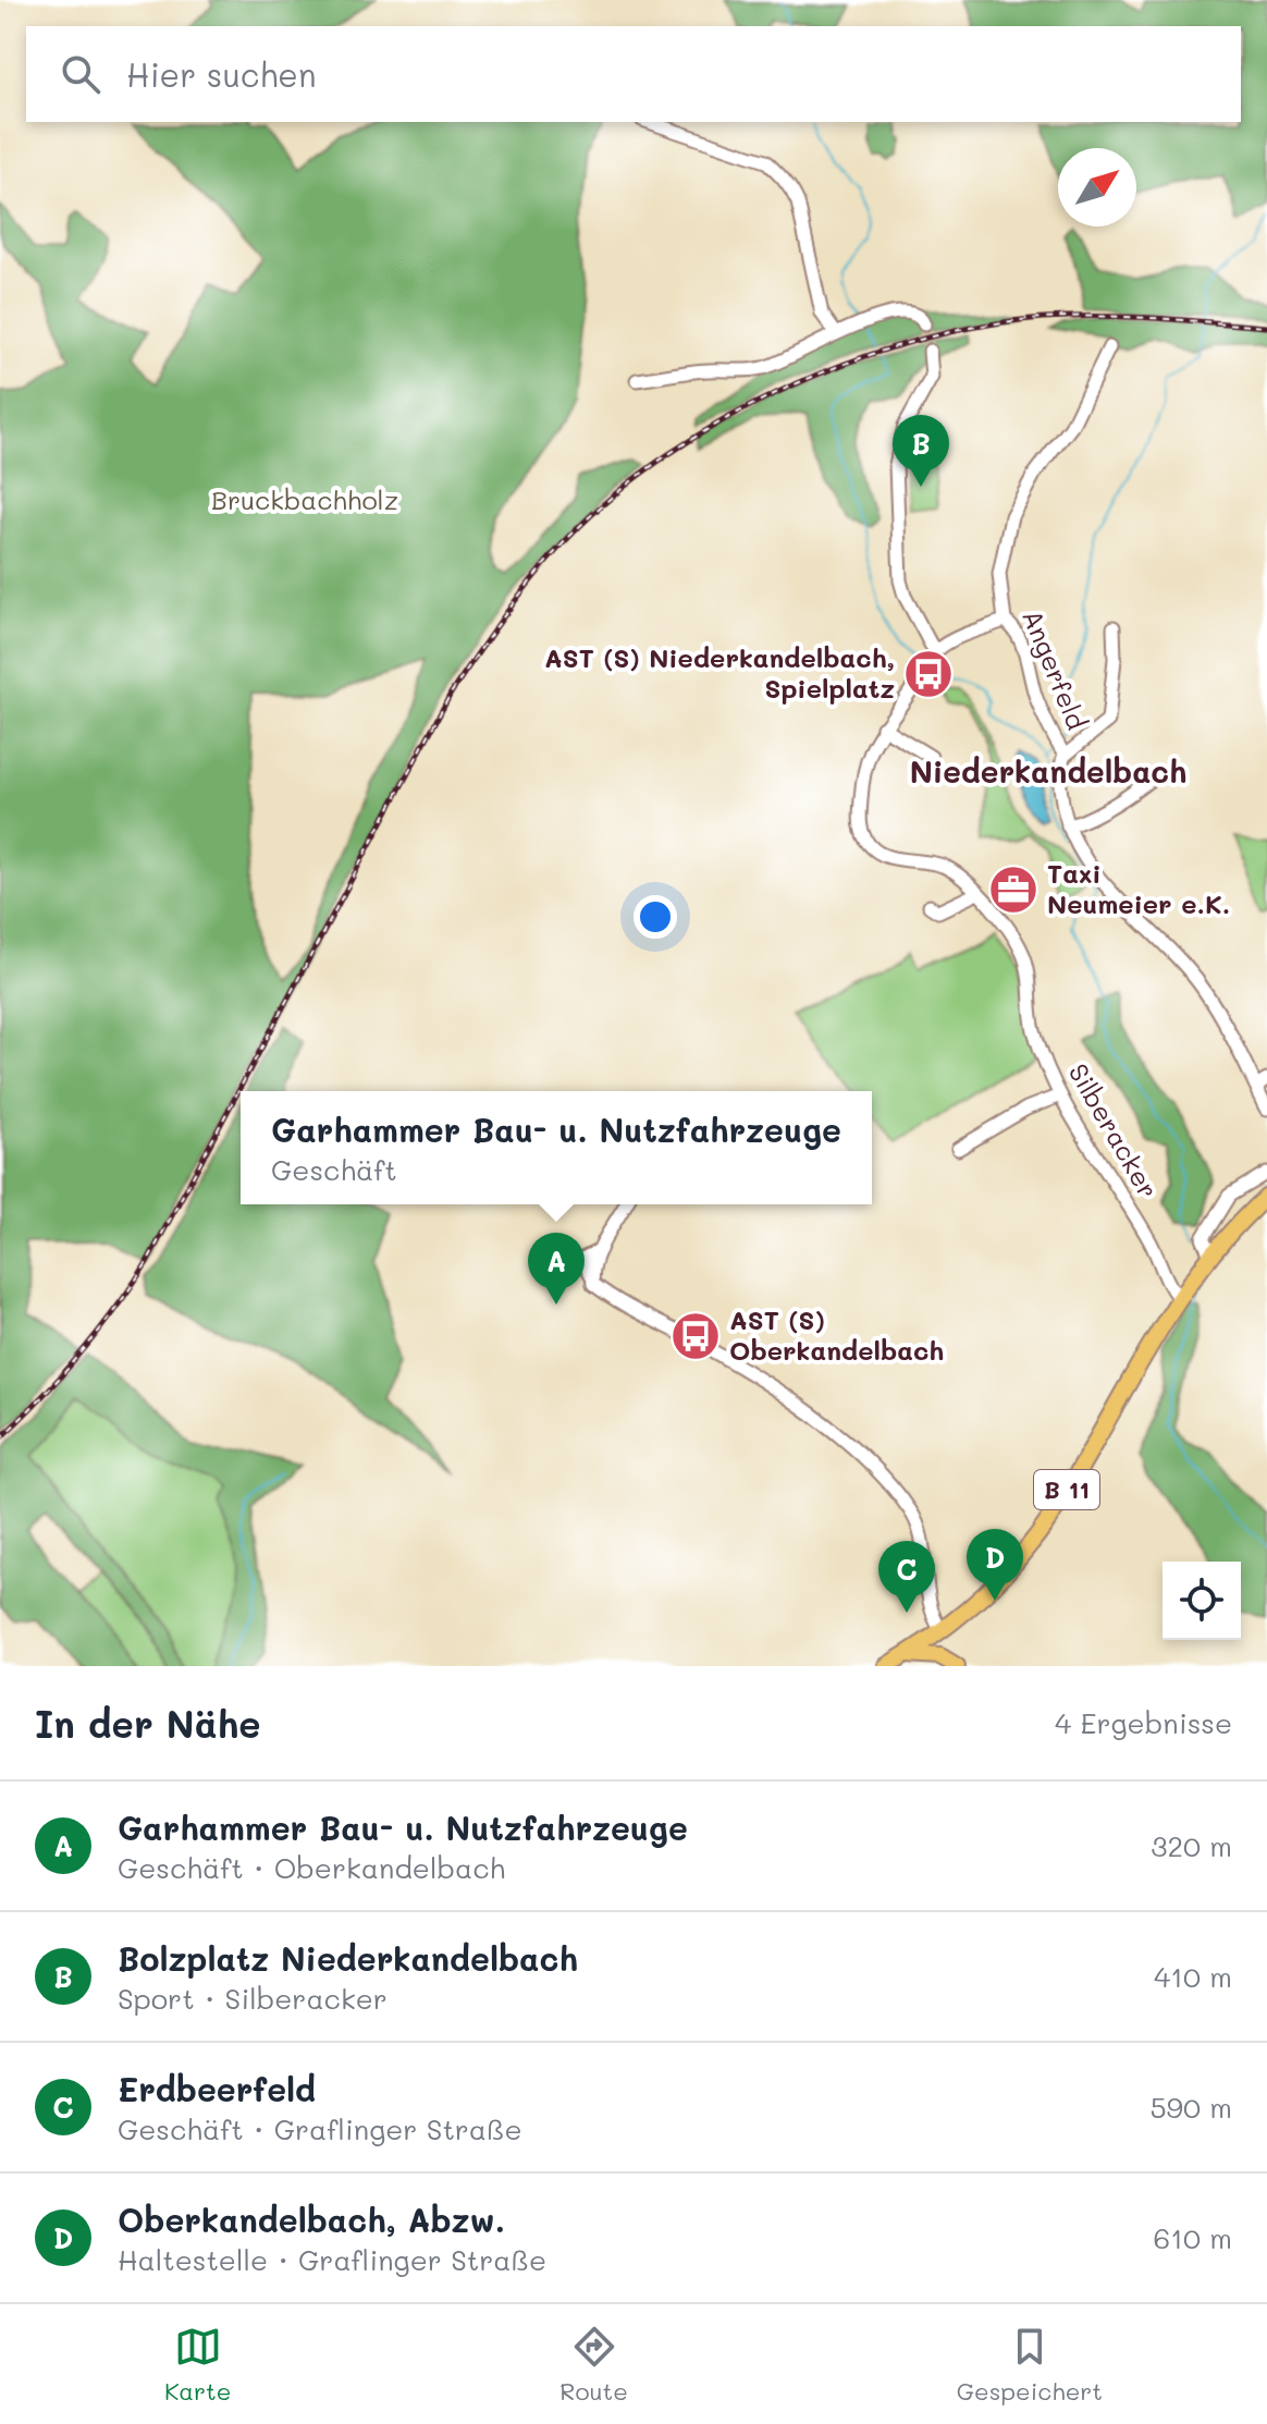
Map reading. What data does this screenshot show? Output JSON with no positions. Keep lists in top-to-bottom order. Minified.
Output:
{"streets":{"main road":["B 11"],"street":["Angerfeld","Silberacker"]},"crossings":[["Silberacker","B 11"]],"districts":["Niederkandelbach"],"parks":["Bruckbachholz"],"places":{"bus stop":["AST (S) Niederkandelbach, Spielplatz","AST (S) Oberkandelbach"],"office":["Taxi Neumeier e.K."]},"north":"top right","page":{"search":"Hier suchen","pins":["B","A","D","C"],"popup":["Garhammer Bau- u. Nutzfahrzeuge","Geschäft"],"heading":["In der Nähe","4 Ergebnisse"],"list":[{"mark":"A","name":"Garhammer Bau- u. Nutzfahrzeuge","note":"Geschäft · Oberkandelbach","value":"320 m"},{"mark":"B","name":"Bolzplatz Niederkandelbach","note":"Sport · Silberacker","value":"410 m"},{"mark":"C","name":"Erdbeerfeld","note":"Geschäft · Graflinger Straße","value":"590 m"},{"mark":"D","name":"Oberkandelbach, Abzw.","note":"Haltestelle · Graflinger Straße","value":"610 m"}],"nav":["Karte","Route","Gespeichert"]}}
